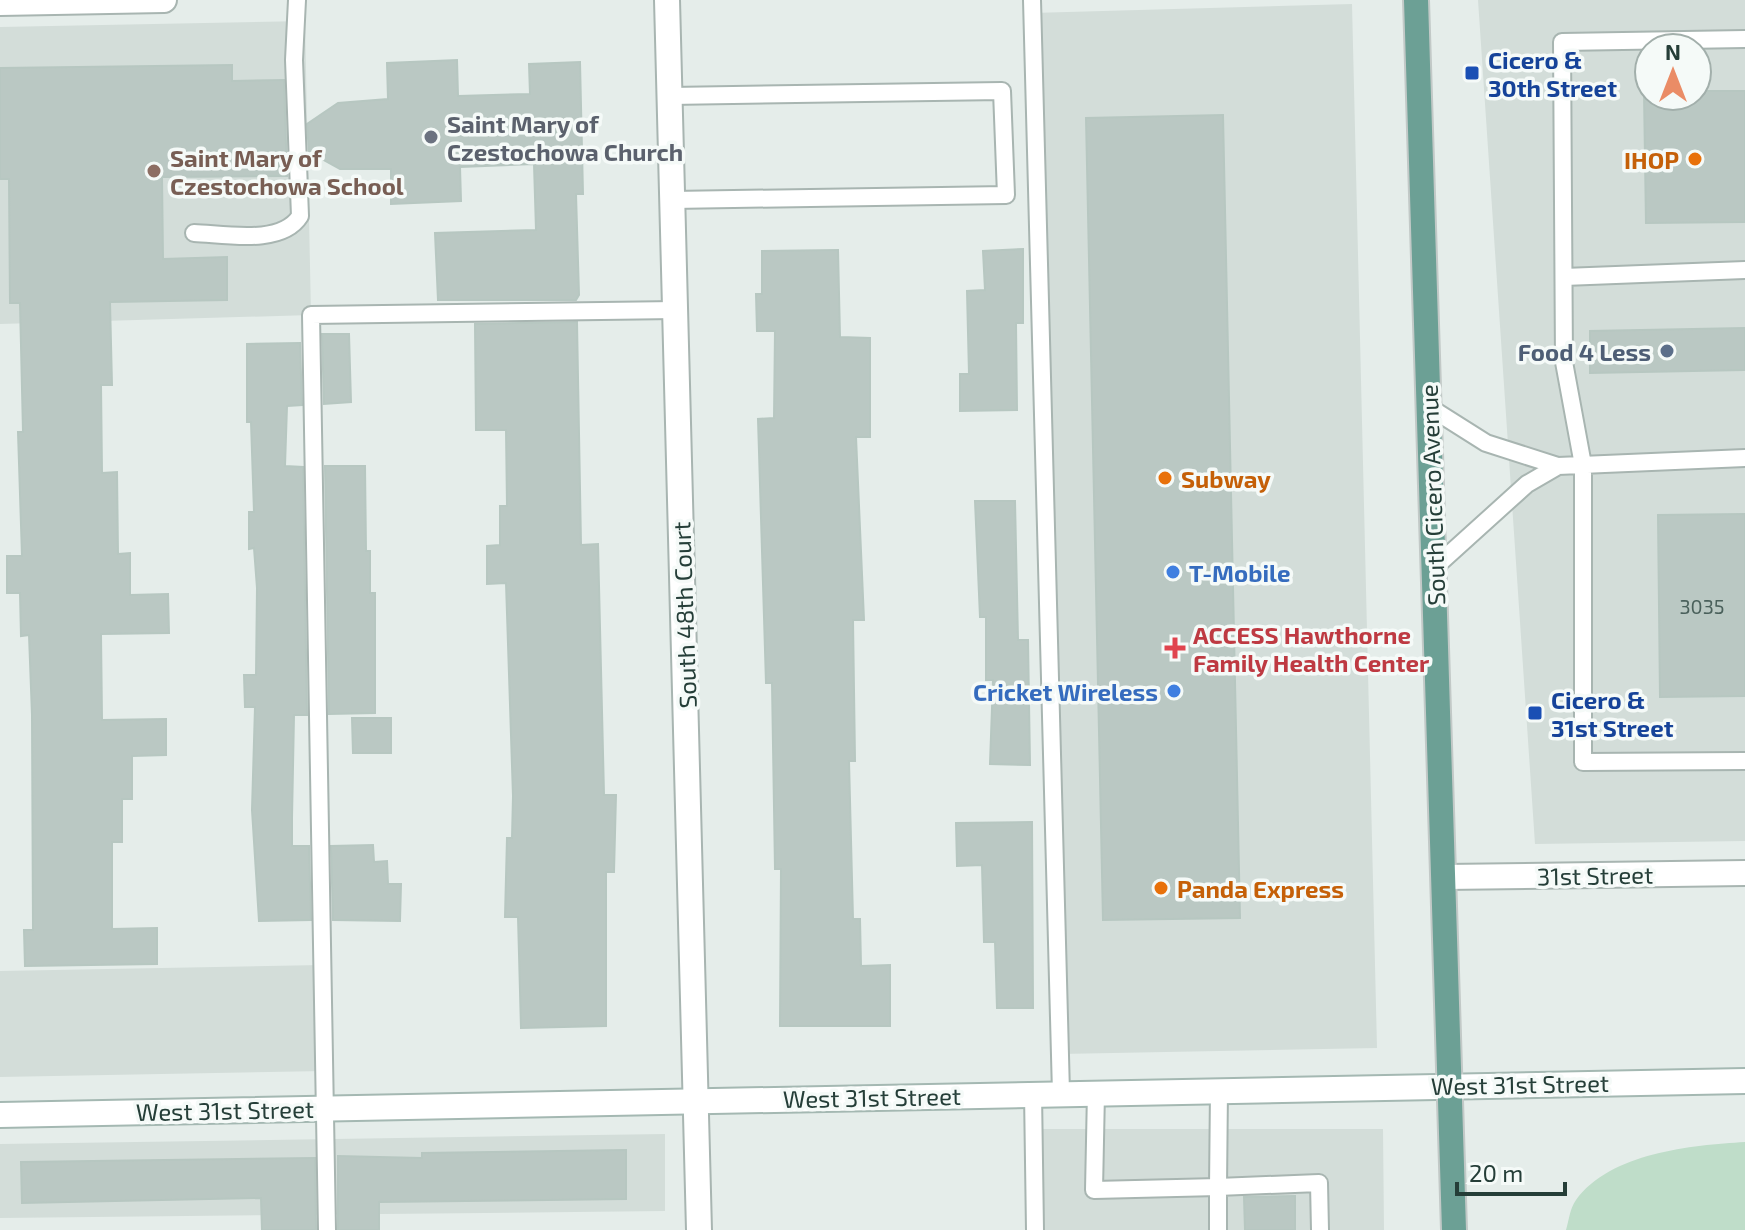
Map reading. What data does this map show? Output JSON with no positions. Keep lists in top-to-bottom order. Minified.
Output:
{"streets":{"main road":["South Cicero Avenue","South 48th Court","31st Street","West 31st Street"]},"crossings":[["South Cicero Avenue","31st Street"],["South Cicero Avenue","West 31st Street"],["South 48th Court","West 31st Street"]],"places":{"transit":["Cicero & 30th Street","Cicero & 31st Street"],"other":["Saint Mary of Czestochowa Church","IHOP","Saint Mary of Czestochowa School","Food 4 Less","Subway","T-Mobile","Cricket Wireless","Panda Express"],"health":["ACCESS Hawthorne Family Health Center"]},"house_numbers":["3035"],"scale_bar":"20 m","north":"top"}
